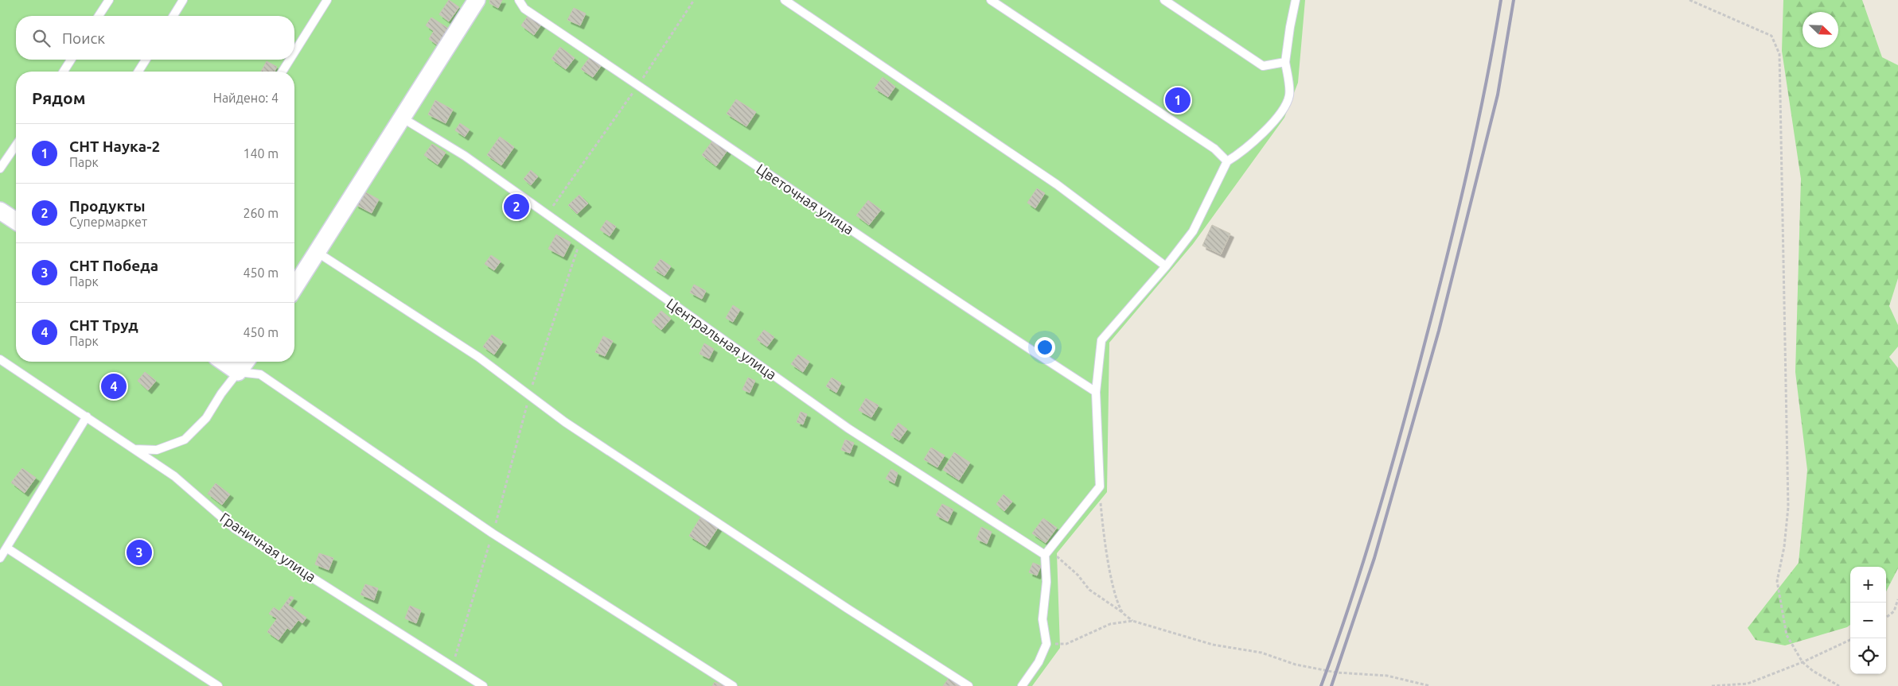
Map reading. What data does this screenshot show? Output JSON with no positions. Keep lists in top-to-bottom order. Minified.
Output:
{"streets":{"lane":["Цветочная улица","Центральная улица","Граничная улица"]},"north":"bottom right","page":{"search":"Поиск","heading":["Рядом","Найдено: 4"],"pins":["1","2","4","3"],"list":[{"mark":"1","name":"СНТ Наука-2","note":"Парк","value":"140 m"},{"mark":"2","name":"Продукты","note":"Супермаркет","value":"260 m"},{"mark":"3","name":"СНТ Победа","note":"Парк","value":"450 m"},{"mark":"4","name":"СНТ Труд","note":"Парк","value":"450 m"}],"map_buttons":["+","−"]}}
